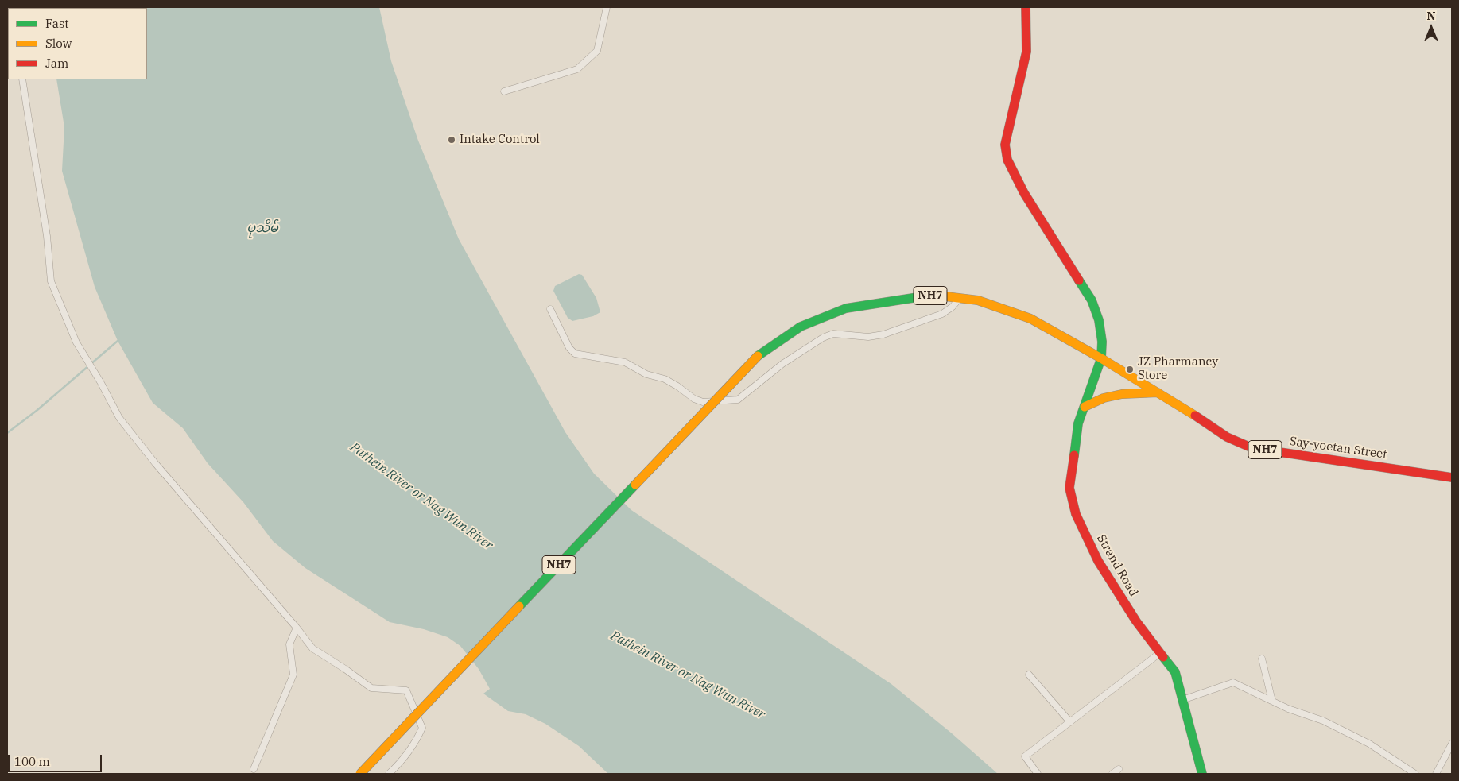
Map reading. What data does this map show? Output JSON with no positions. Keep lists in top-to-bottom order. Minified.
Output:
{"streets":{"main road":["NH7","Say-yoetan Street","Strand Road"]},"crossings":[["NH7","Say-yoetan Street"],["NH7","Strand Road"],["Say-yoetan Street","Strand Road"]],"water":["ပုသိမ်","Pathein River or Nag Wun River"],"places":["Intake Control","JZ Pharmancy Store"],"legend":["Fast","Slow","Jam"],"scale_bar":"100 m","north":"top"}
